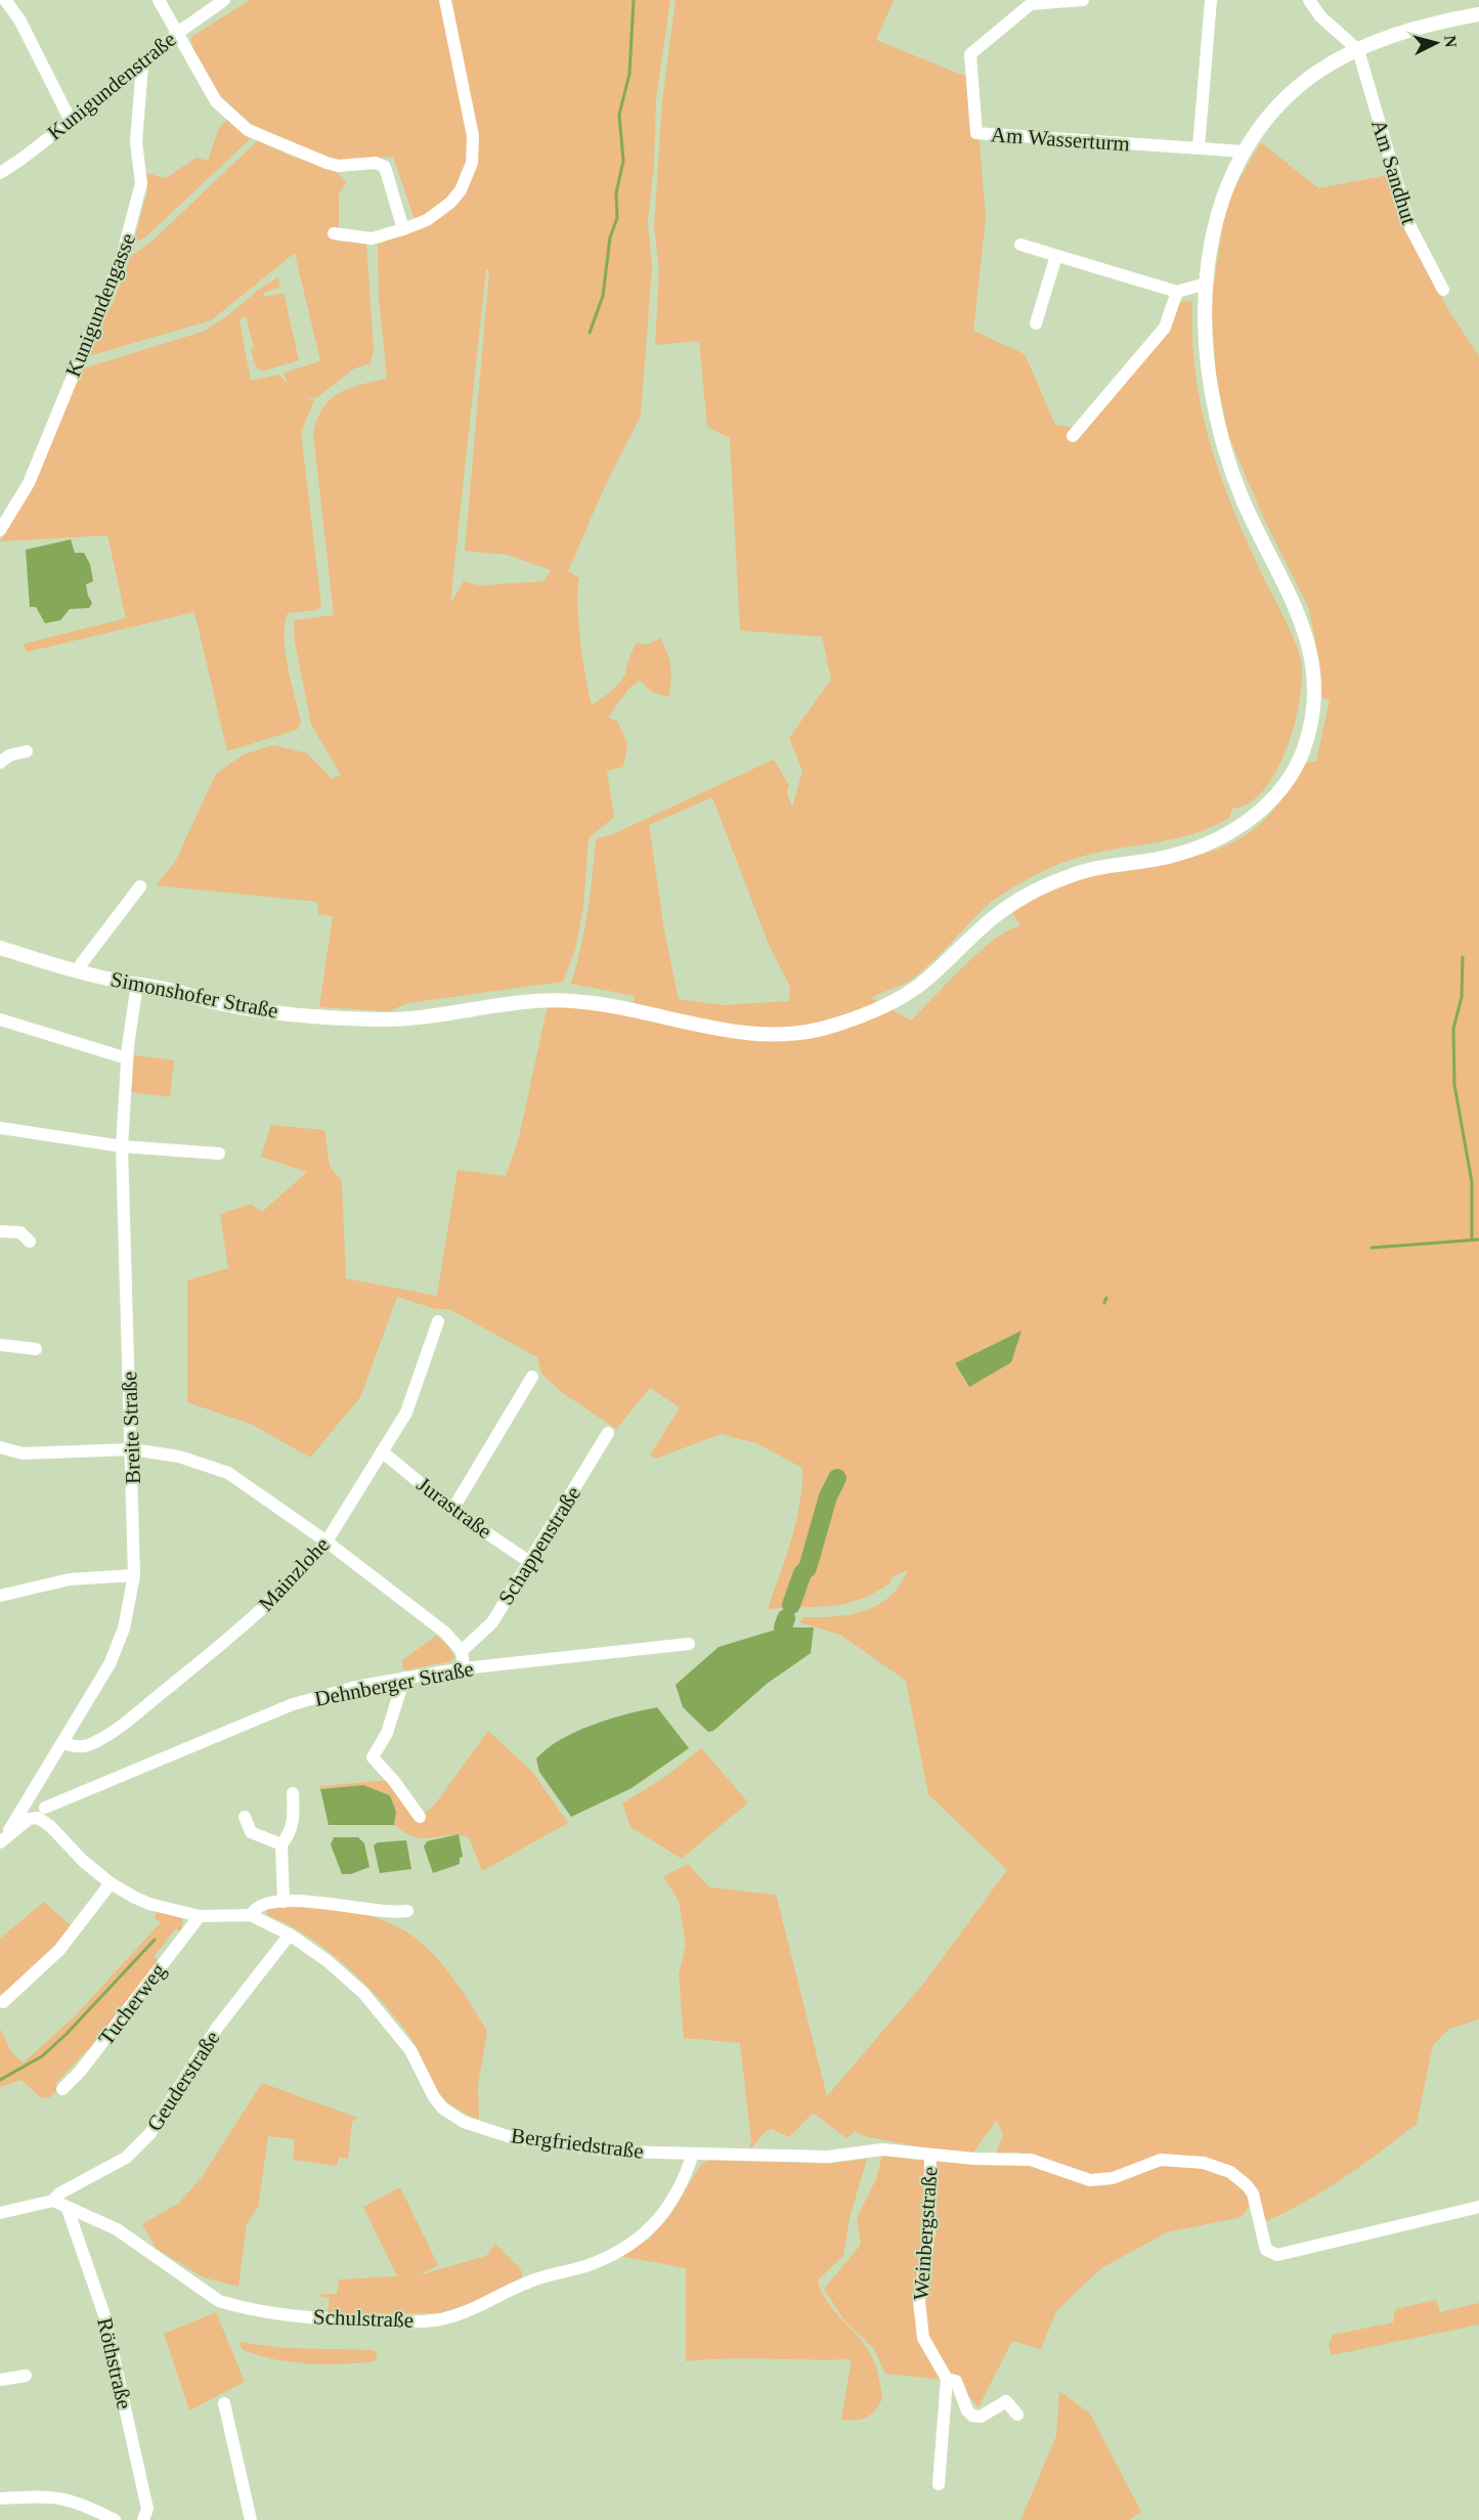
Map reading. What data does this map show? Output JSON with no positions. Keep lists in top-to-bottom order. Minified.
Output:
{"streets":{"street":["Kunigundenstraße","Am Wasserturm","Am Sandhut","Kunigundengasse","Simonshofer Straße","Breite Straße","Jurastraße","Schappenstraße","Mainzlohe","Dehnberger Straße","Tucherweg","Geuderstraße","Bergfriedstraße","Weinbergstraße","Schulstraße","Röthstraße"]},"crossings":[["Kunigundenstraße","Kunigundengasse"],["Am Wasserturm","Simonshofer Straße"],["Am Sandhut","Simonshofer Straße"],["Simonshofer Straße","Breite Straße"],["Breite Straße","Mainzlohe"],["Jurastraße","Schappenstraße"],["Jurastraße","Mainzlohe"],["Dehnberger Straße","Bergfriedstraße"],["Tucherweg","Bergfriedstraße"],["Geuderstraße","Bergfriedstraße"],["Geuderstraße","Schulstraße"],["Bergfriedstraße","Weinbergstraße"],["Bergfriedstraße","Schulstraße"],["Schulstraße","Röthstraße"]],"north":"right"}
